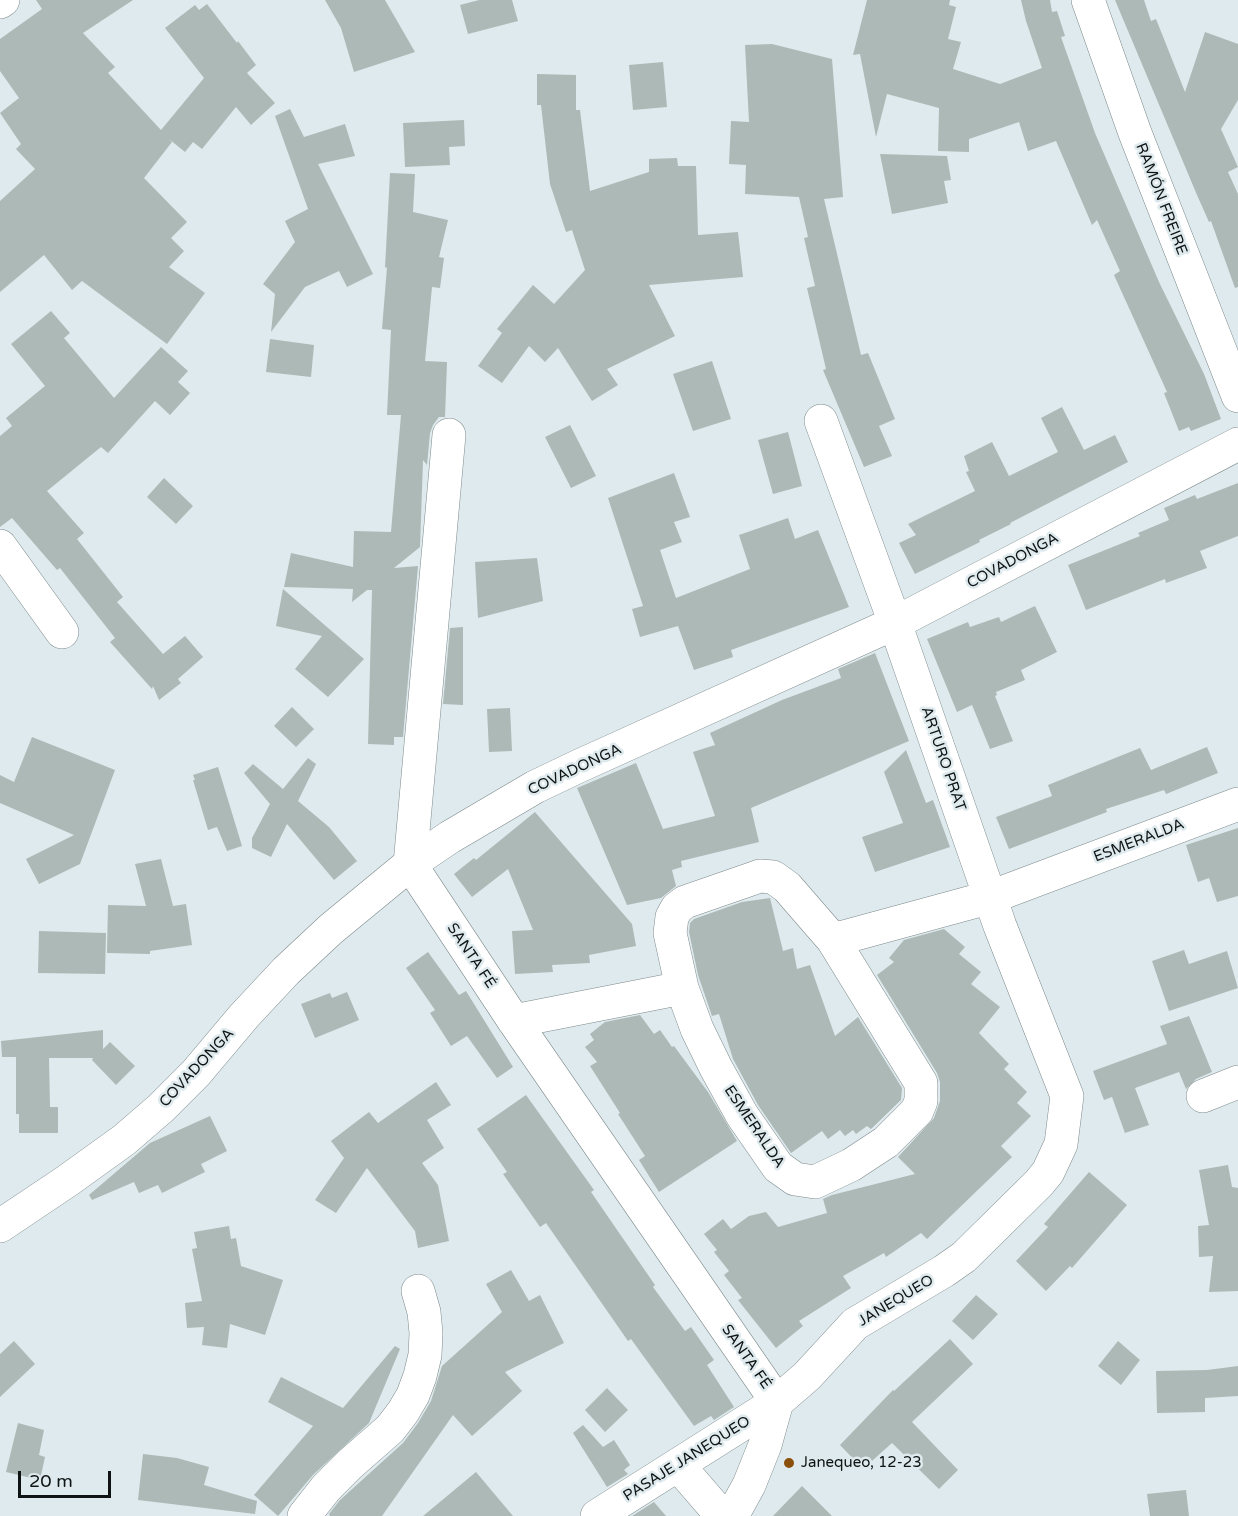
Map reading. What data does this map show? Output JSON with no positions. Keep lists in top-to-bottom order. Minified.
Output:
{"streets":{"street":["RAMÓN FREIRE","COVADONGA","ARTURO PRAT","ESMERALDA","SANTA FÉ","JANEQUEO","PASAJE JANEQUEO"]},"crossings":[["COVADONGA","ARTURO PRAT"],["COVADONGA","SANTA FÉ"],["ARTURO PRAT","ESMERALDA"],["ARTURO PRAT","JANEQUEO"],["SANTA FÉ","JANEQUEO"],["SANTA FÉ","PASAJE JANEQUEO"],["JANEQUEO","PASAJE JANEQUEO"]],"places":["Janequeo, 12-23"],"scale_bar":"20 m"}
